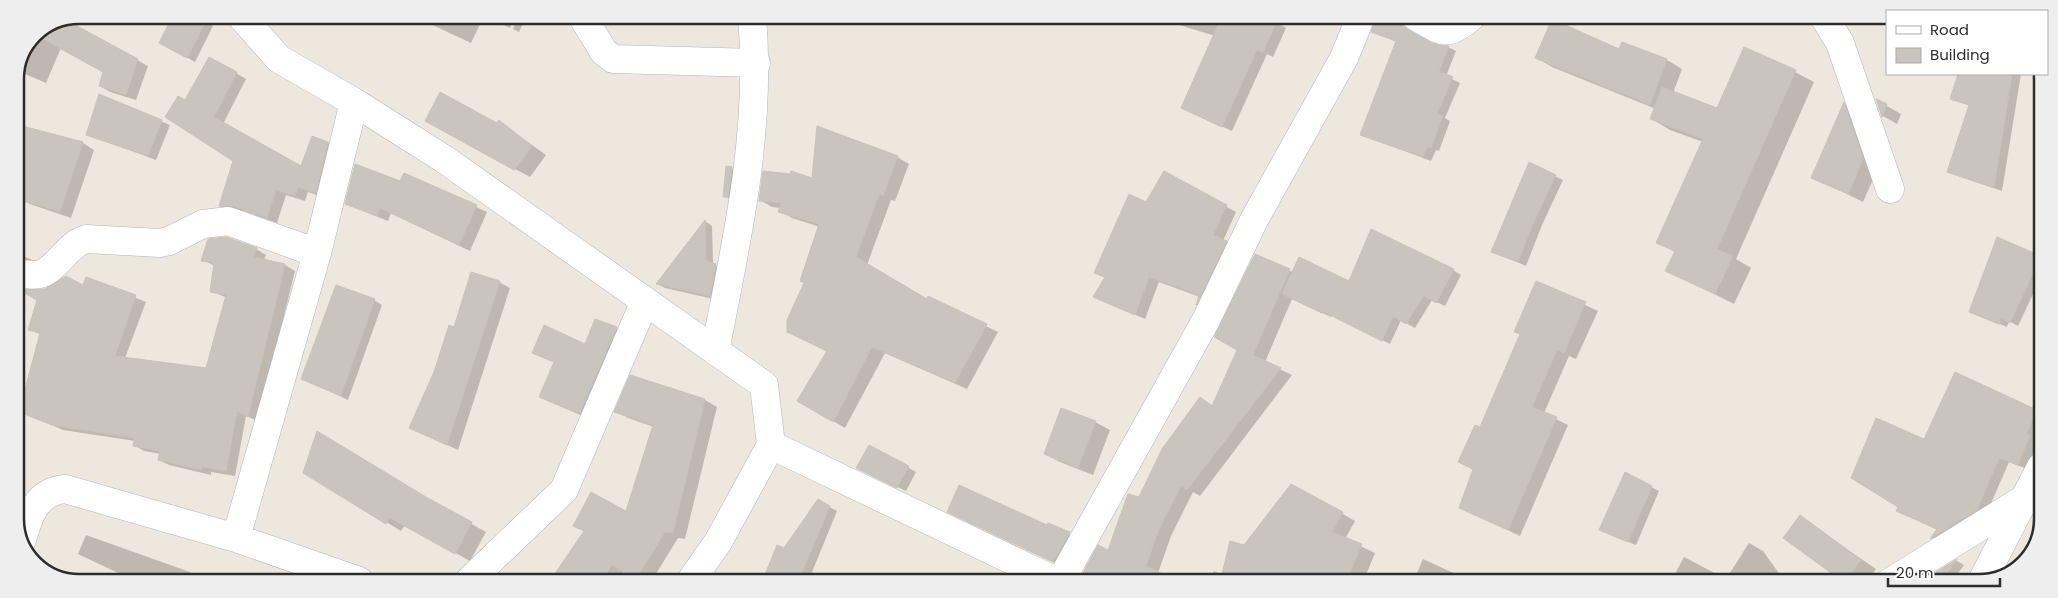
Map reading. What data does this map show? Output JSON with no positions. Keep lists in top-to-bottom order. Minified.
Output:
{"legend":["Road","Building"],"scale_bar":"20 m"}
